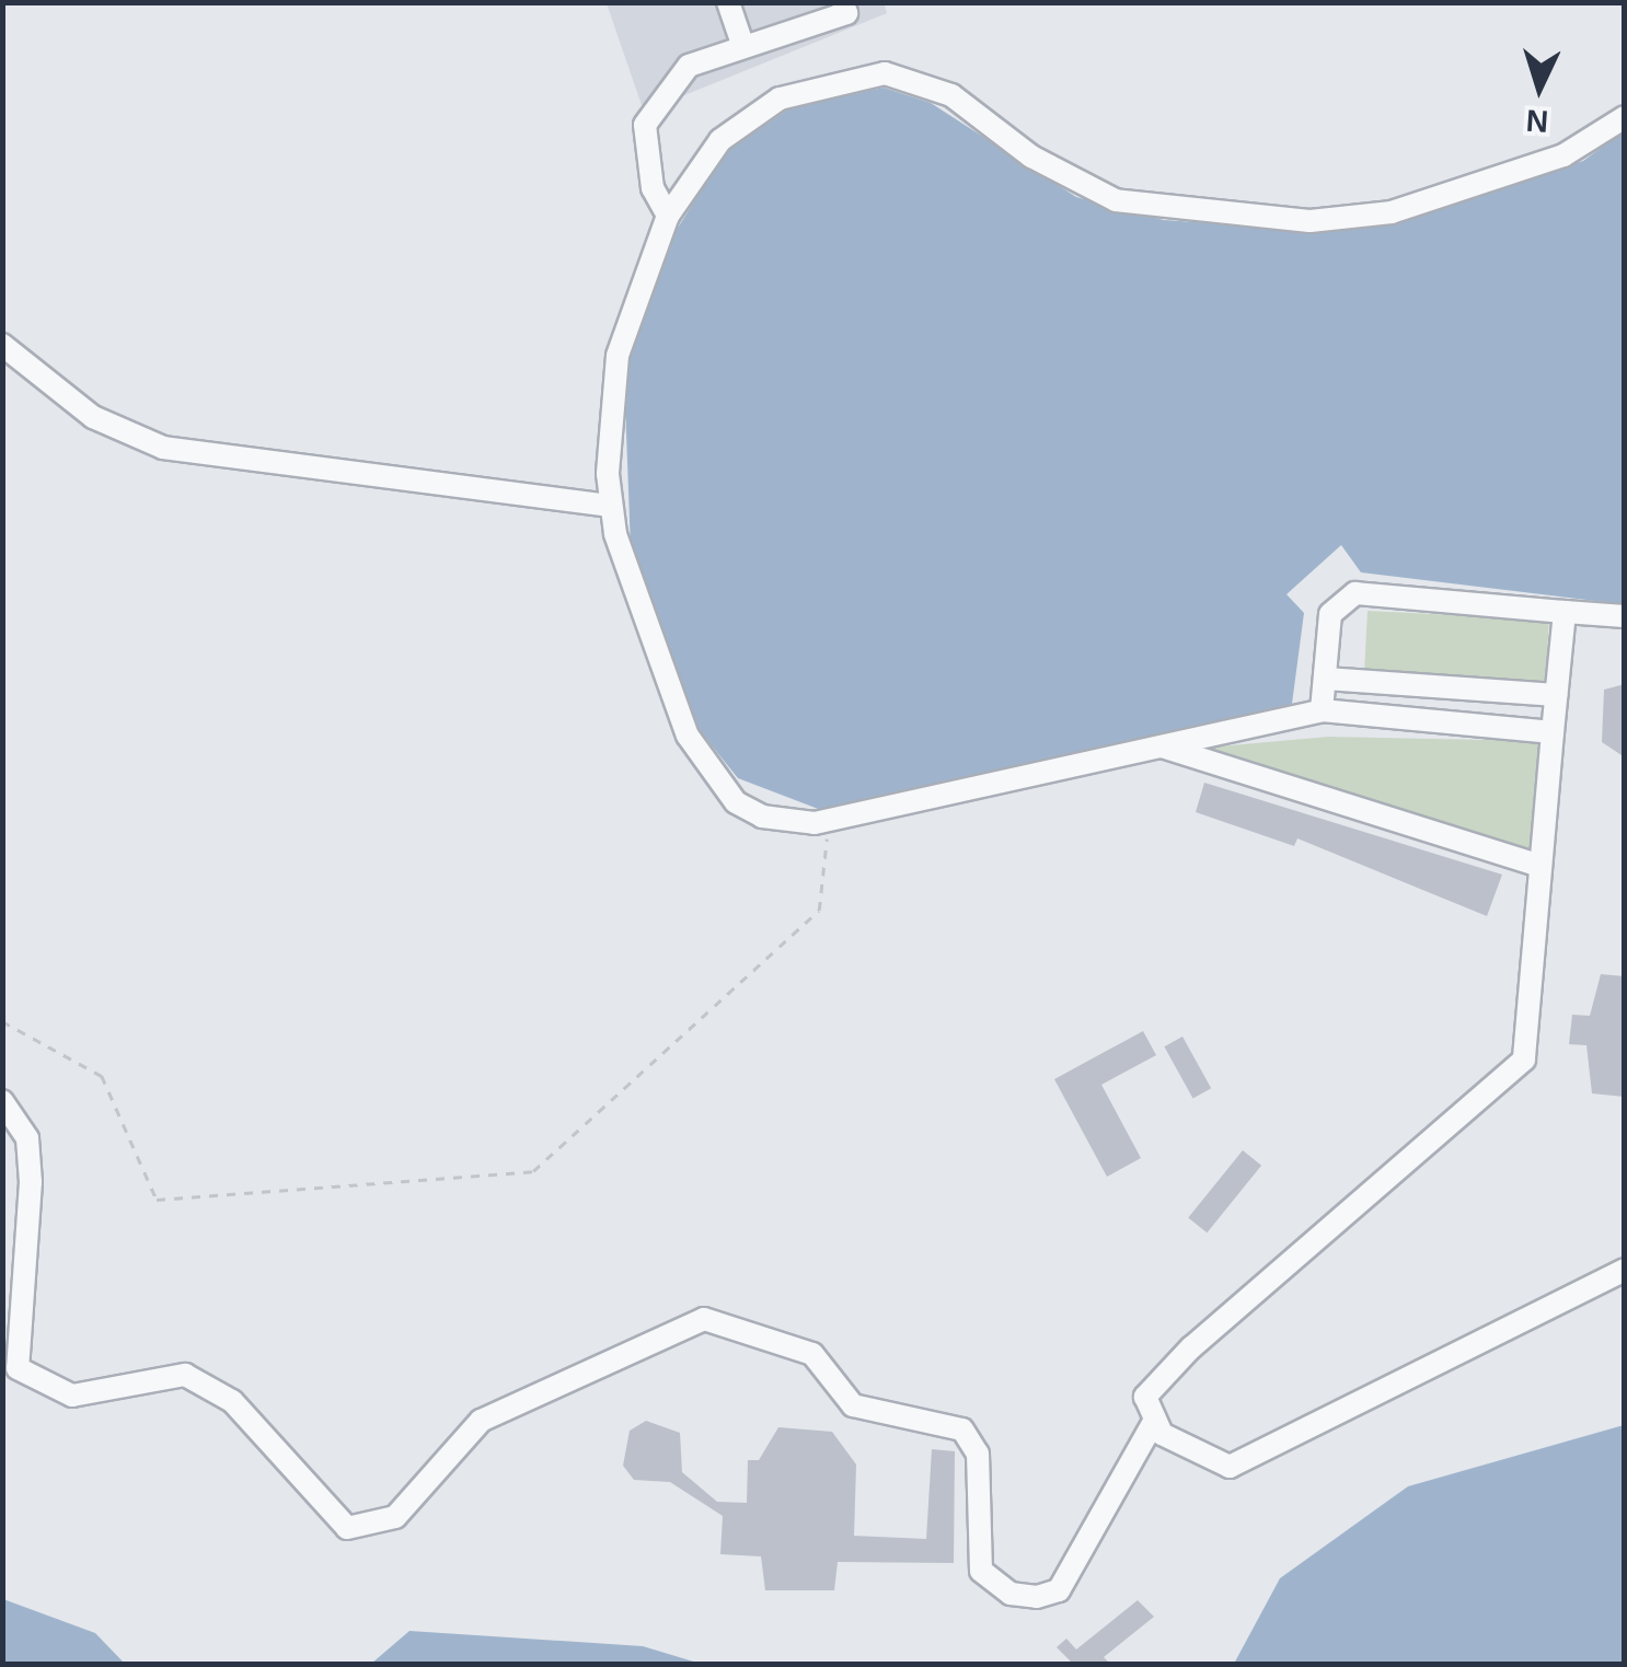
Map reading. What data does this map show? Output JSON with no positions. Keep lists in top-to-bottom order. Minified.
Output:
{"north":"bottom"}
